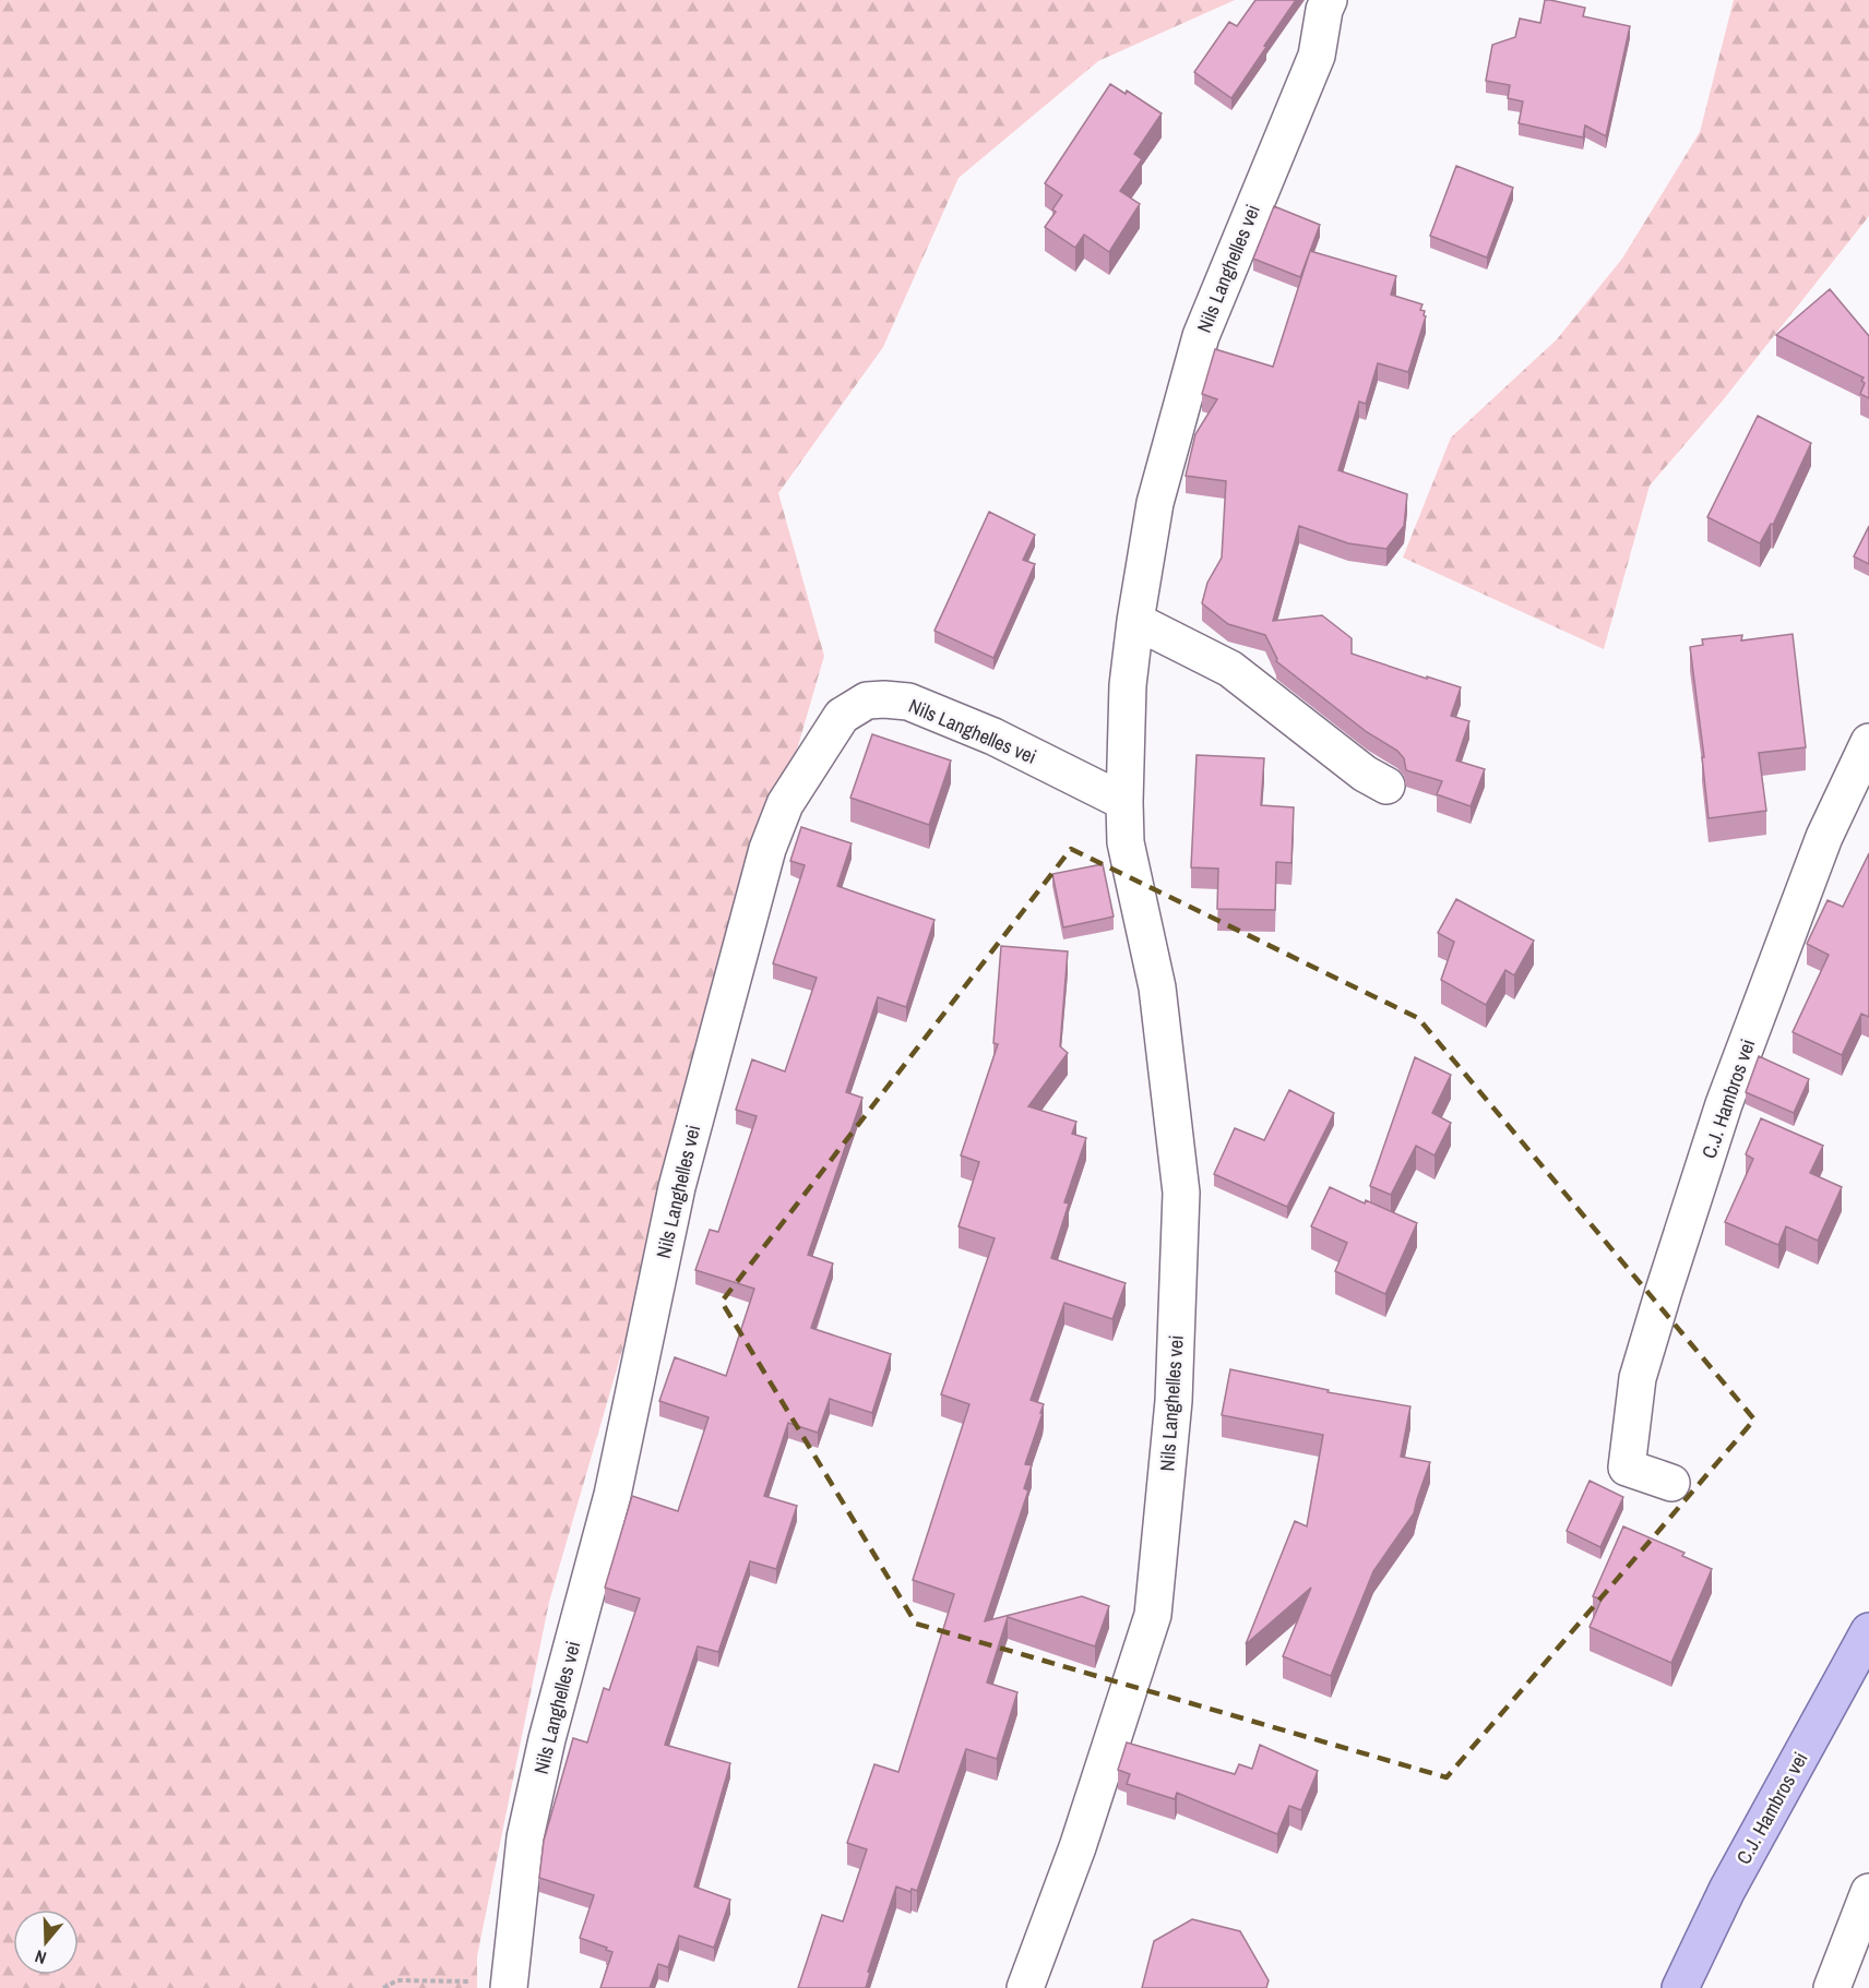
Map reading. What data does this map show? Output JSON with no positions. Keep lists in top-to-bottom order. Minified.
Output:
{"streets":{"main road":["C.J. Hambros vei"],"street":["Nils Langhelles vei"]},"north":"bottom"}
